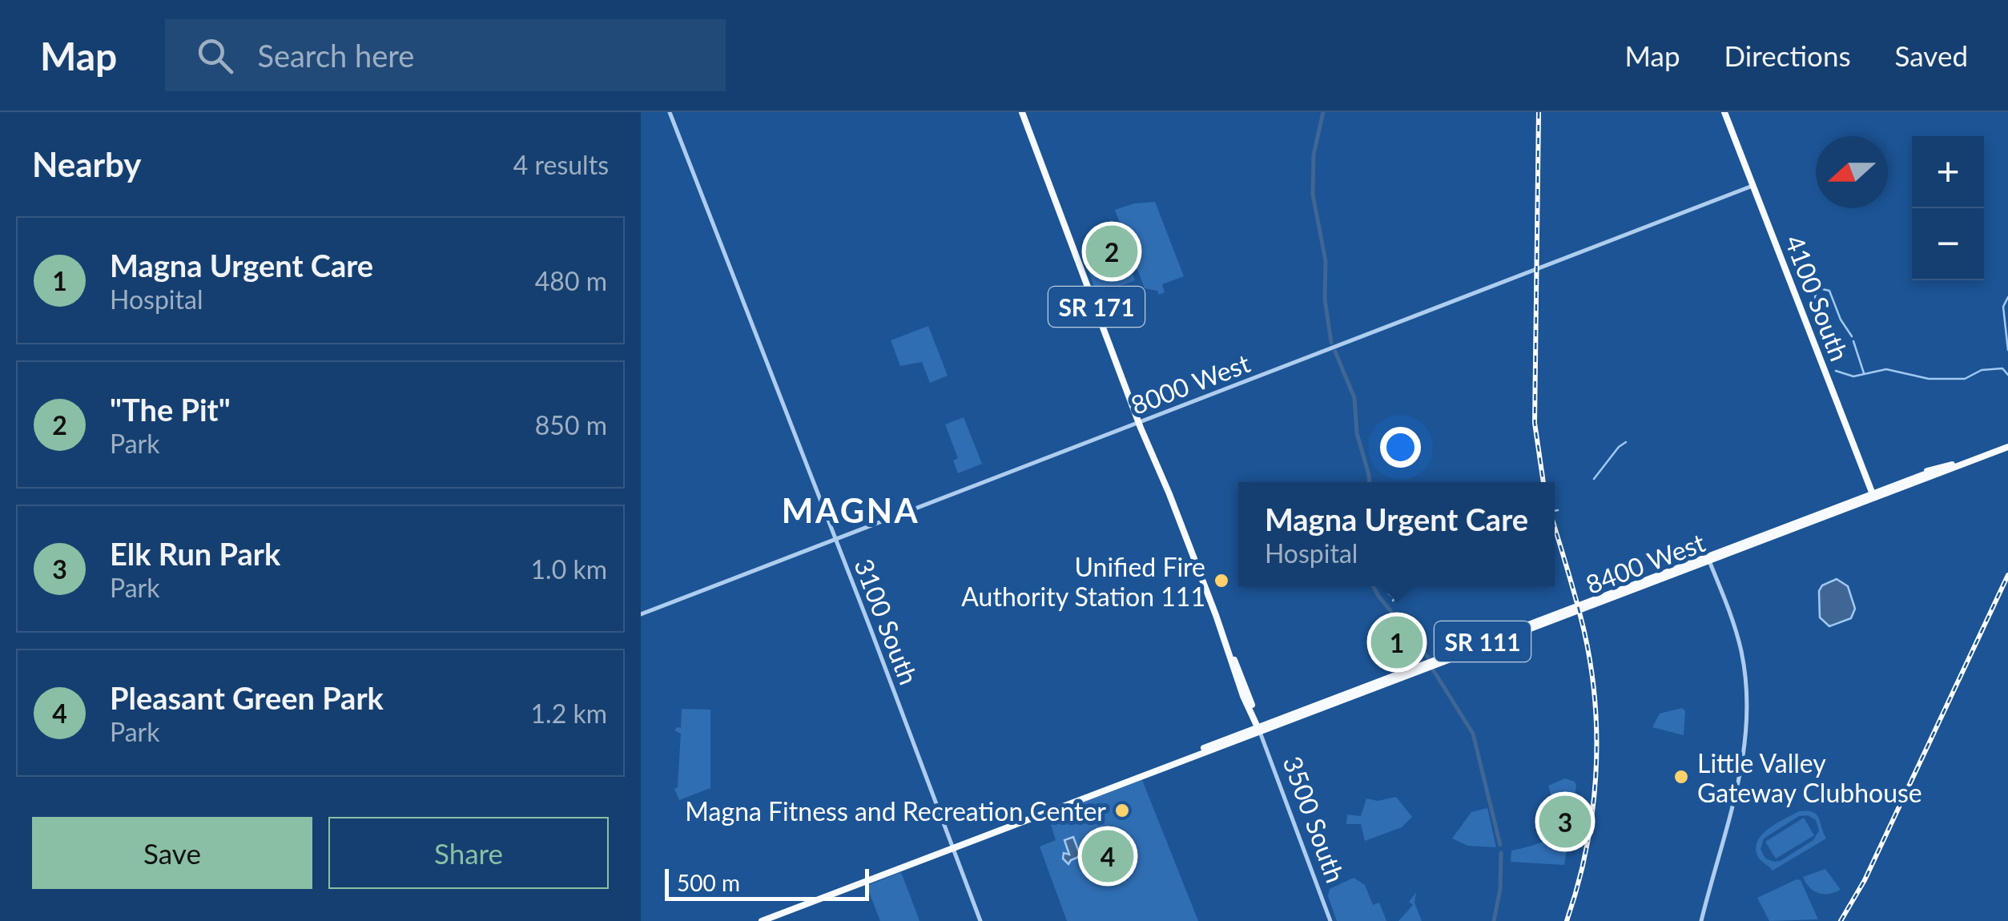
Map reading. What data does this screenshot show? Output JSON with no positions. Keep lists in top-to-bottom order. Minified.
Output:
{"streets":{"main road":["4100 South","SR 171","8400 West","SR 111","3500 South"],"street":["8000 West","3100 South"]},"crossings":[["4100 South","8000 West"],["4100 South","8400 West"],["4100 South","SR 111"],["8000 West","3100 South"],["8000 West","3500 South"],["8400 West","3100 South"],["8400 West","SR 111"],["8400 West","3500 South"]],"districts":["MAGNA"],"places":["Unified Fire Authority Station 111","Little Valley Gateway Clubhouse","Magna Fitness and Recreation Center"],"scale_bar":"500 m","north":"left","page":{"header":"Map","search":"Search here","nav":["Map","Directions","Saved"],"heading":["Nearby","4 results"],"map_buttons":["+","−"],"list":[{"mark":"1","name":"Magna Urgent Care","note":"Hospital","value":"480 m"},{"mark":"2","name":"\"The Pit\"","note":"Park","value":"850 m"},{"mark":"3","name":"Elk Run Park","note":"Park","value":"1.0 km"},{"mark":"4","name":"Pleasant Green Park","note":"Park","value":"1.2 km"}],"pins":["2","1","3","4"],"popup":["Magna Urgent Care","Hospital"],"buttons":["Save","Share"],"scale":"500 m"}}
